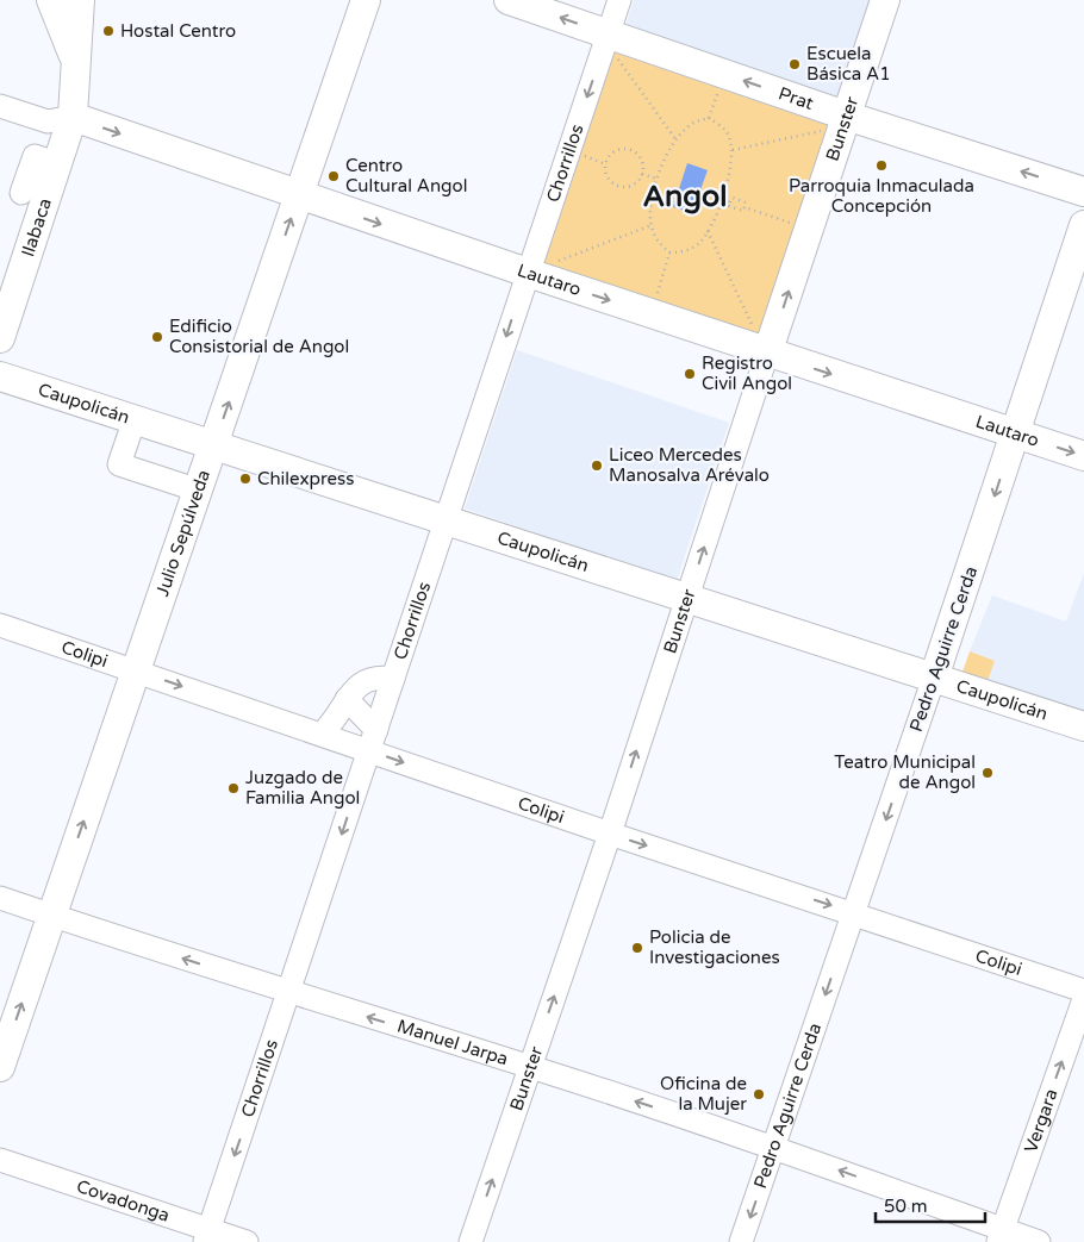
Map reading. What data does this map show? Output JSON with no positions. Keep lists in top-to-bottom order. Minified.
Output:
{"streets":{"main road":["Prat","Bunster","Ilabaca","Lautaro","Caupolicán","Julio Sepúlveda","Pedro Aguirre Cerda"],"street":["Chorrillos","Colipi","Manuel Jarpa","Vergara","Covadonga"]},"crossings":[["Prat","Bunster"],["Prat","Chorrillos"],["Bunster","Lautaro"],["Bunster","Caupolicán"],["Bunster","Colipi"],["Bunster","Manuel Jarpa"],["Chorrillos","Lautaro"],["Chorrillos","Caupolicán"],["Chorrillos","Colipi"],["Chorrillos","Manuel Jarpa"],["Chorrillos","Covadonga"],["Ilabaca","Lautaro"],["Lautaro","Julio Sepúlveda"],["Lautaro","Pedro Aguirre Cerda"],["Caupolicán","Julio Sepúlveda"],["Caupolicán","Pedro Aguirre Cerda"],["Julio Sepúlveda","Colipi"],["Julio Sepúlveda","Manuel Jarpa"],["Pedro Aguirre Cerda","Colipi"],["Pedro Aguirre Cerda","Manuel Jarpa"],["Manuel Jarpa","Vergara"]],"one_way":["Prat","Bunster","Chorrillos","Lautaro","Julio Sepúlveda","Pedro Aguirre Cerda","Colipi","Manuel Jarpa","Vergara"],"districts":["Angol"],"places":["Hostal Centro","Escuela Básica A1","Parroquia Inmaculada Concepción","Centro Cultural Angol","Edificio Consistorial de Angol","Registro Civil Angol","Liceo Mercedes Manosalva Arévalo","Chilexpress","Teatro Municipal de Angol","Juzgado de Familia Angol","Policia de Investigaciones","Oficina de la Mujer"],"scale_bar":"50 m"}
